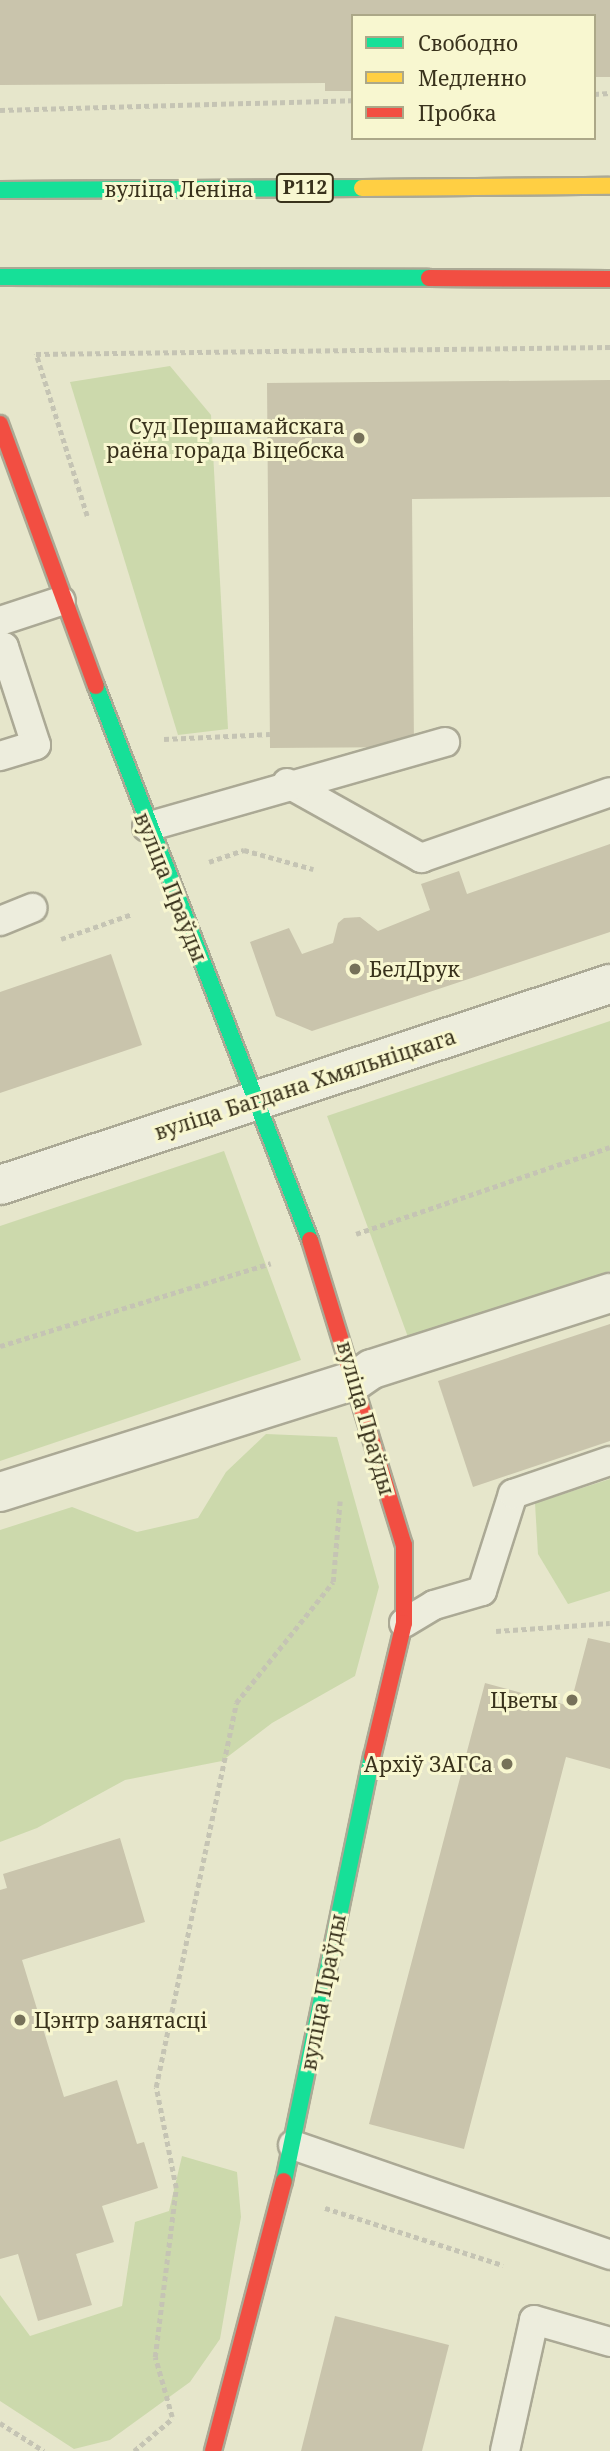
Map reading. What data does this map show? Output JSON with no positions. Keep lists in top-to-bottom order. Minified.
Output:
{"streets":{"main road":["Р112","вуліца Леніна","вуліца Праўды"],"street":["вуліца Багдана Хмяльніцкага"]},"crossings":[["вуліца Праўды","вуліца Багдана Хмяльніцкага"]],"places":["Суд Першамайскага раёна горада Віцебска","БелДрук","Цветы","Архіў ЗАГСа","Цэнтр занятасці"],"legend":["Свободно","Медленно","Пробка"]}
